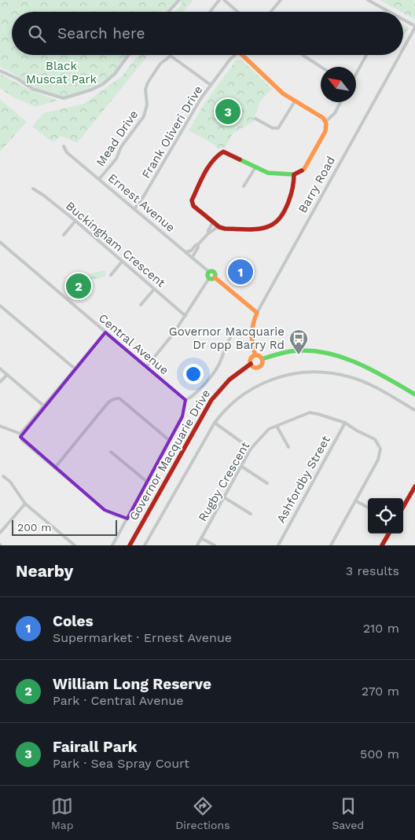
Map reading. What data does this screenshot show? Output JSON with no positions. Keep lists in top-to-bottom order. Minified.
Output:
{"streets":{"street":["Frank Oliveri Drive","Mead Drive","Barry Road","Ernest Avenue","Buckingham Crescent","Central Avenue","Governor Macquarie Drive","Ashfordby Street","Rugby Crescent"]},"crossings":[["Frank Oliveri Drive","Mead Drive"],["Frank Oliveri Drive","Ernest Avenue"],["Mead Drive","Ernest Avenue"],["Barry Road","Governor Macquarie Drive"],["Ashfordby Street","Rugby Crescent"]],"parks":["Black Muscat Park"],"places":{"bus stop":["Governor Macquarie Dr opp Barry Rd"]},"scale_bar":"200 m","north":"top left","page":{"search":"Search here","pins":["3","1","2"],"scale":"200 m","heading":["Nearby","3 results"],"list":[{"mark":"1","name":"Coles","note":"Supermarket · Ernest Avenue","value":"210 m"},{"mark":"2","name":"William Long Reserve","note":"Park · Central Avenue","value":"270 m"},{"mark":"3","name":"Fairall Park","note":"Park · Sea Spray Court","value":"500 m"}],"nav":["Map","Directions","Saved"]}}
